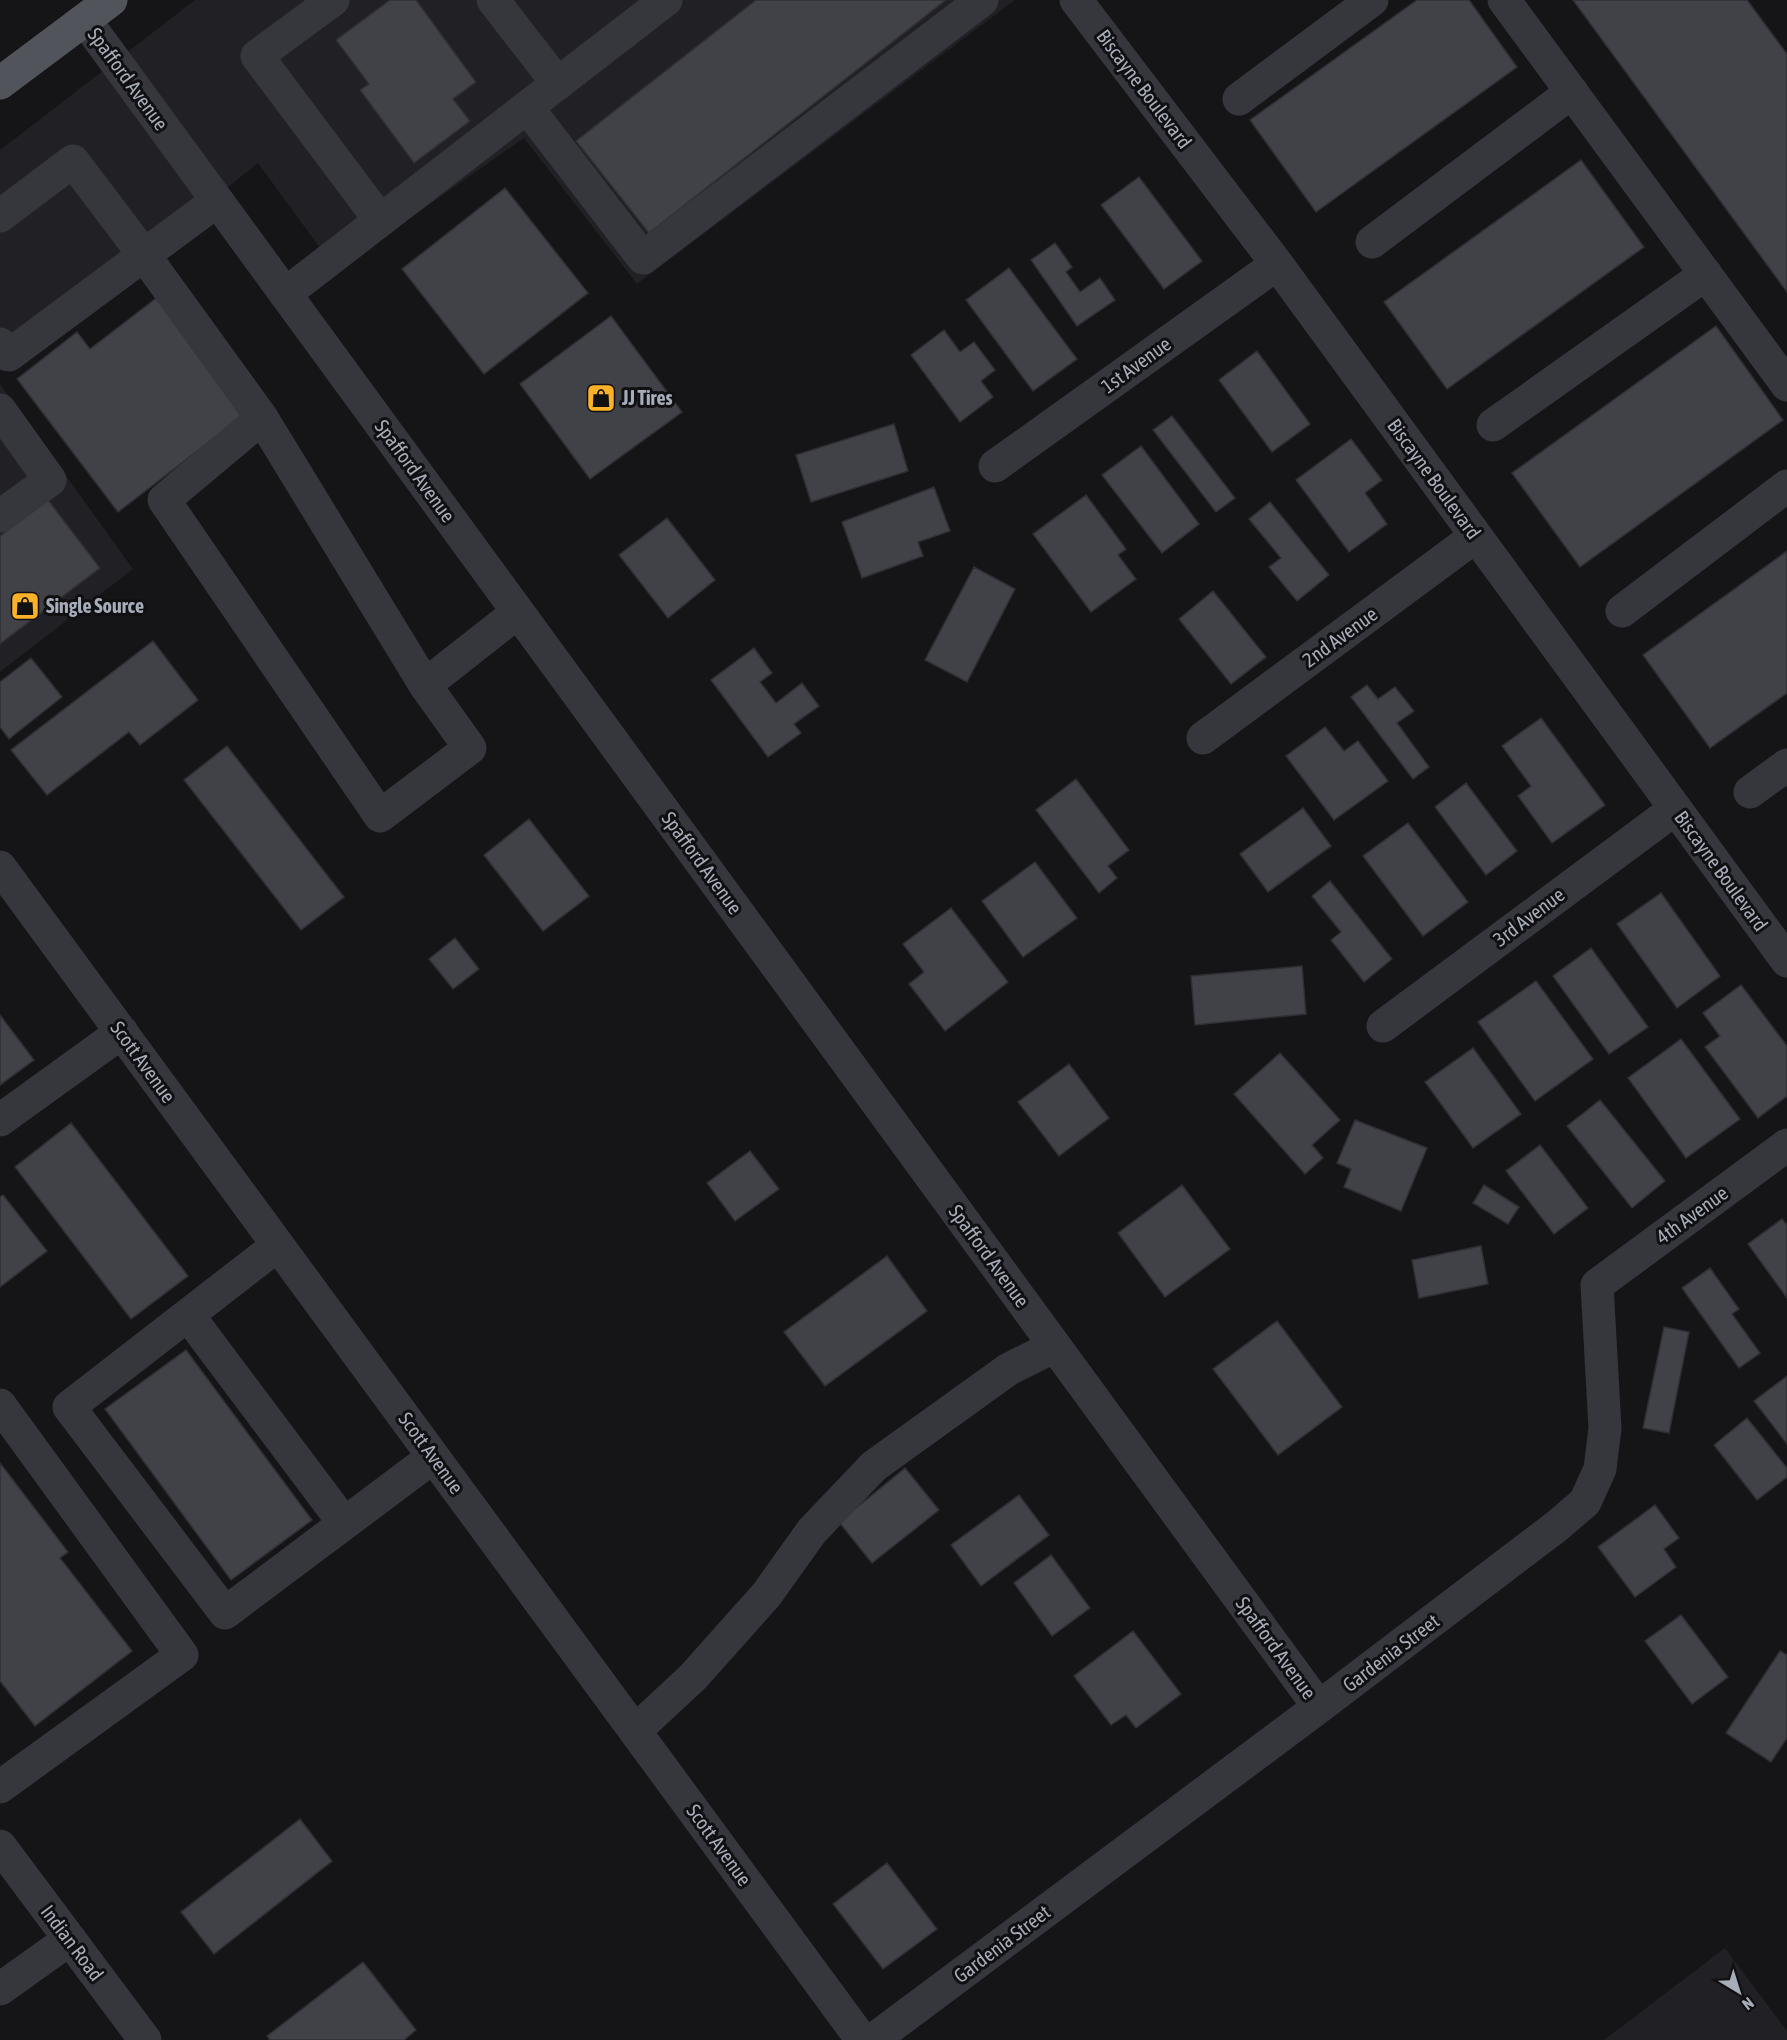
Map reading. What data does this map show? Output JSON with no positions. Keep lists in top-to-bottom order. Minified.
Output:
{"streets":{"street":["Spafford Avenue","Biscayne Boulevard","1st Avenue","2nd Avenue","3rd Avenue","Scott Avenue","4th Avenue","Gardenia Street","Indian Road"]},"crossings":[["Spafford Avenue","Gardenia Street"],["Biscayne Boulevard","1st Avenue"],["Biscayne Boulevard","2nd Avenue"],["Biscayne Boulevard","3rd Avenue"],["4th Avenue","Gardenia Street"]],"places":{"shop":["JJ Tires","Single Source"]},"north":"bottom right"}
